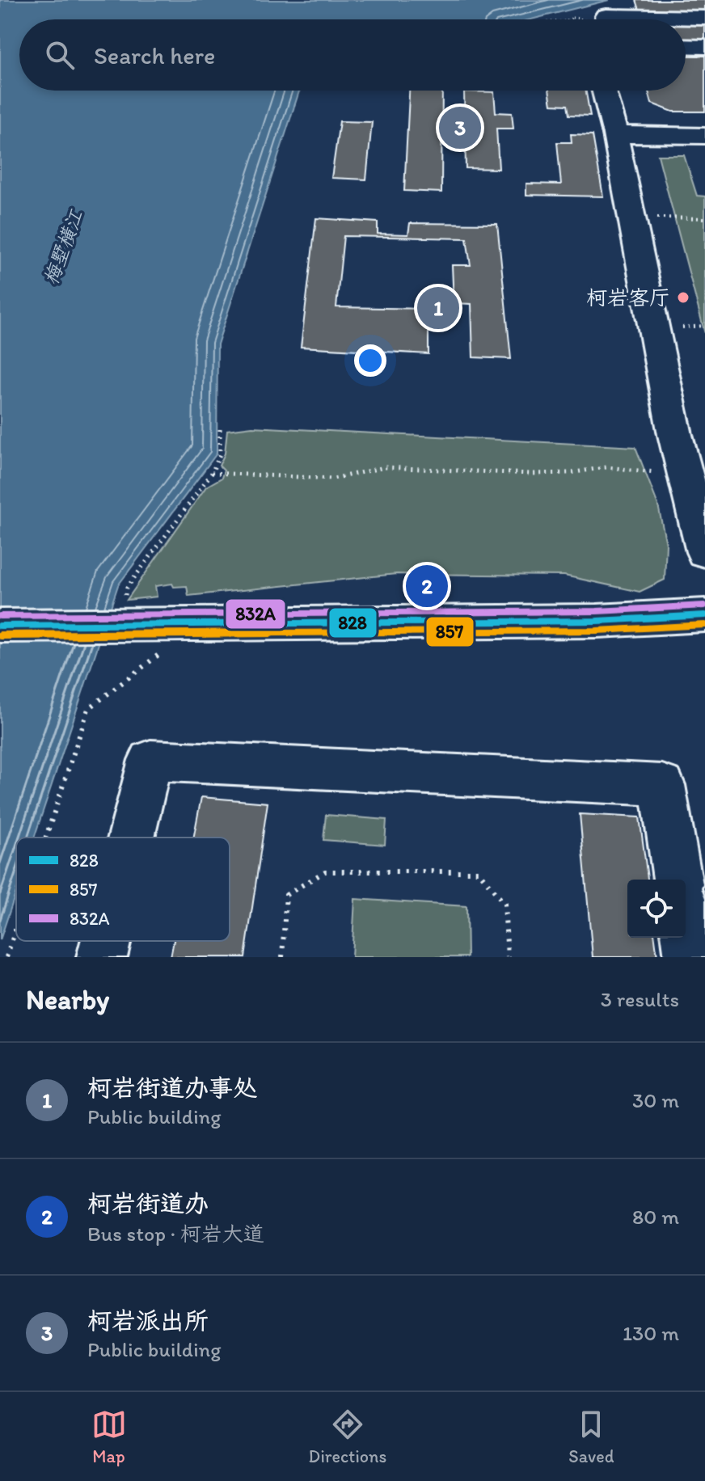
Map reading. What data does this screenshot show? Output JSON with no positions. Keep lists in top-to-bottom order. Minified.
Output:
{"water":["梅墅横江"],"places":["柯岩客厅"],"lines":["transit line 832A","transit line 828","transit line 857"],"legend":["828","857","832A"],"page":{"search":"Search here","pins":["3","1","2"],"heading":["Nearby","3 results"],"list":[{"mark":"1","name":"柯岩街道办事处","note":"Public building","value":"30 m"},{"mark":"2","name":"柯岩街道办","note":"Bus stop · 柯岩大道","value":"80 m"},{"mark":"3","name":"柯岩派出所","note":"Public building","value":"130 m"}],"nav":["Map","Directions","Saved"]}}
